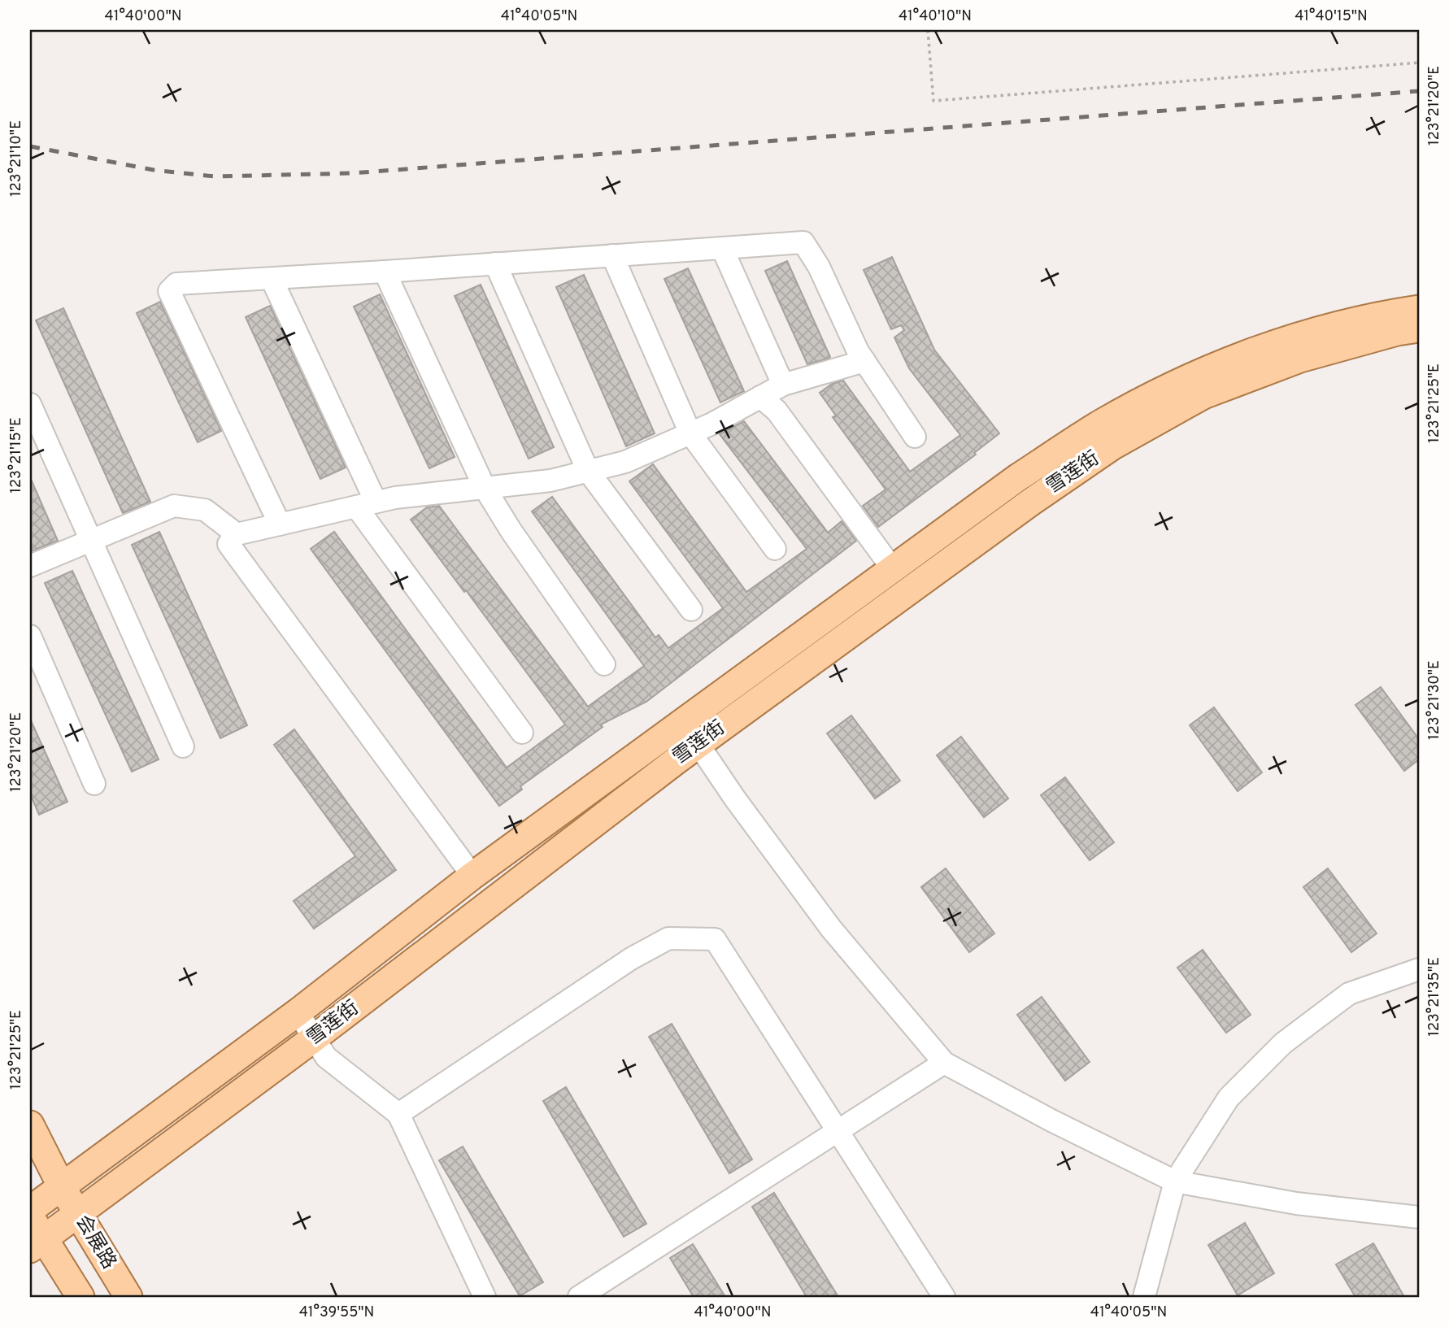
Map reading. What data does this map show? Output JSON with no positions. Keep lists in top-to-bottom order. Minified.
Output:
{"streets":{"main road":["雪莲街","会展路"]},"crossings":[["雪莲街","会展路"]],"coordinates":["41°40'00\"N","41°40'05\"N","41°40'10\"N","41°40'15\"N","123°21'20\"E","123°21'10\"E","123°21'25\"E","123°21'15\"E","123°21'30\"E","123°21'35\"E","41°39'55\"N"]}
